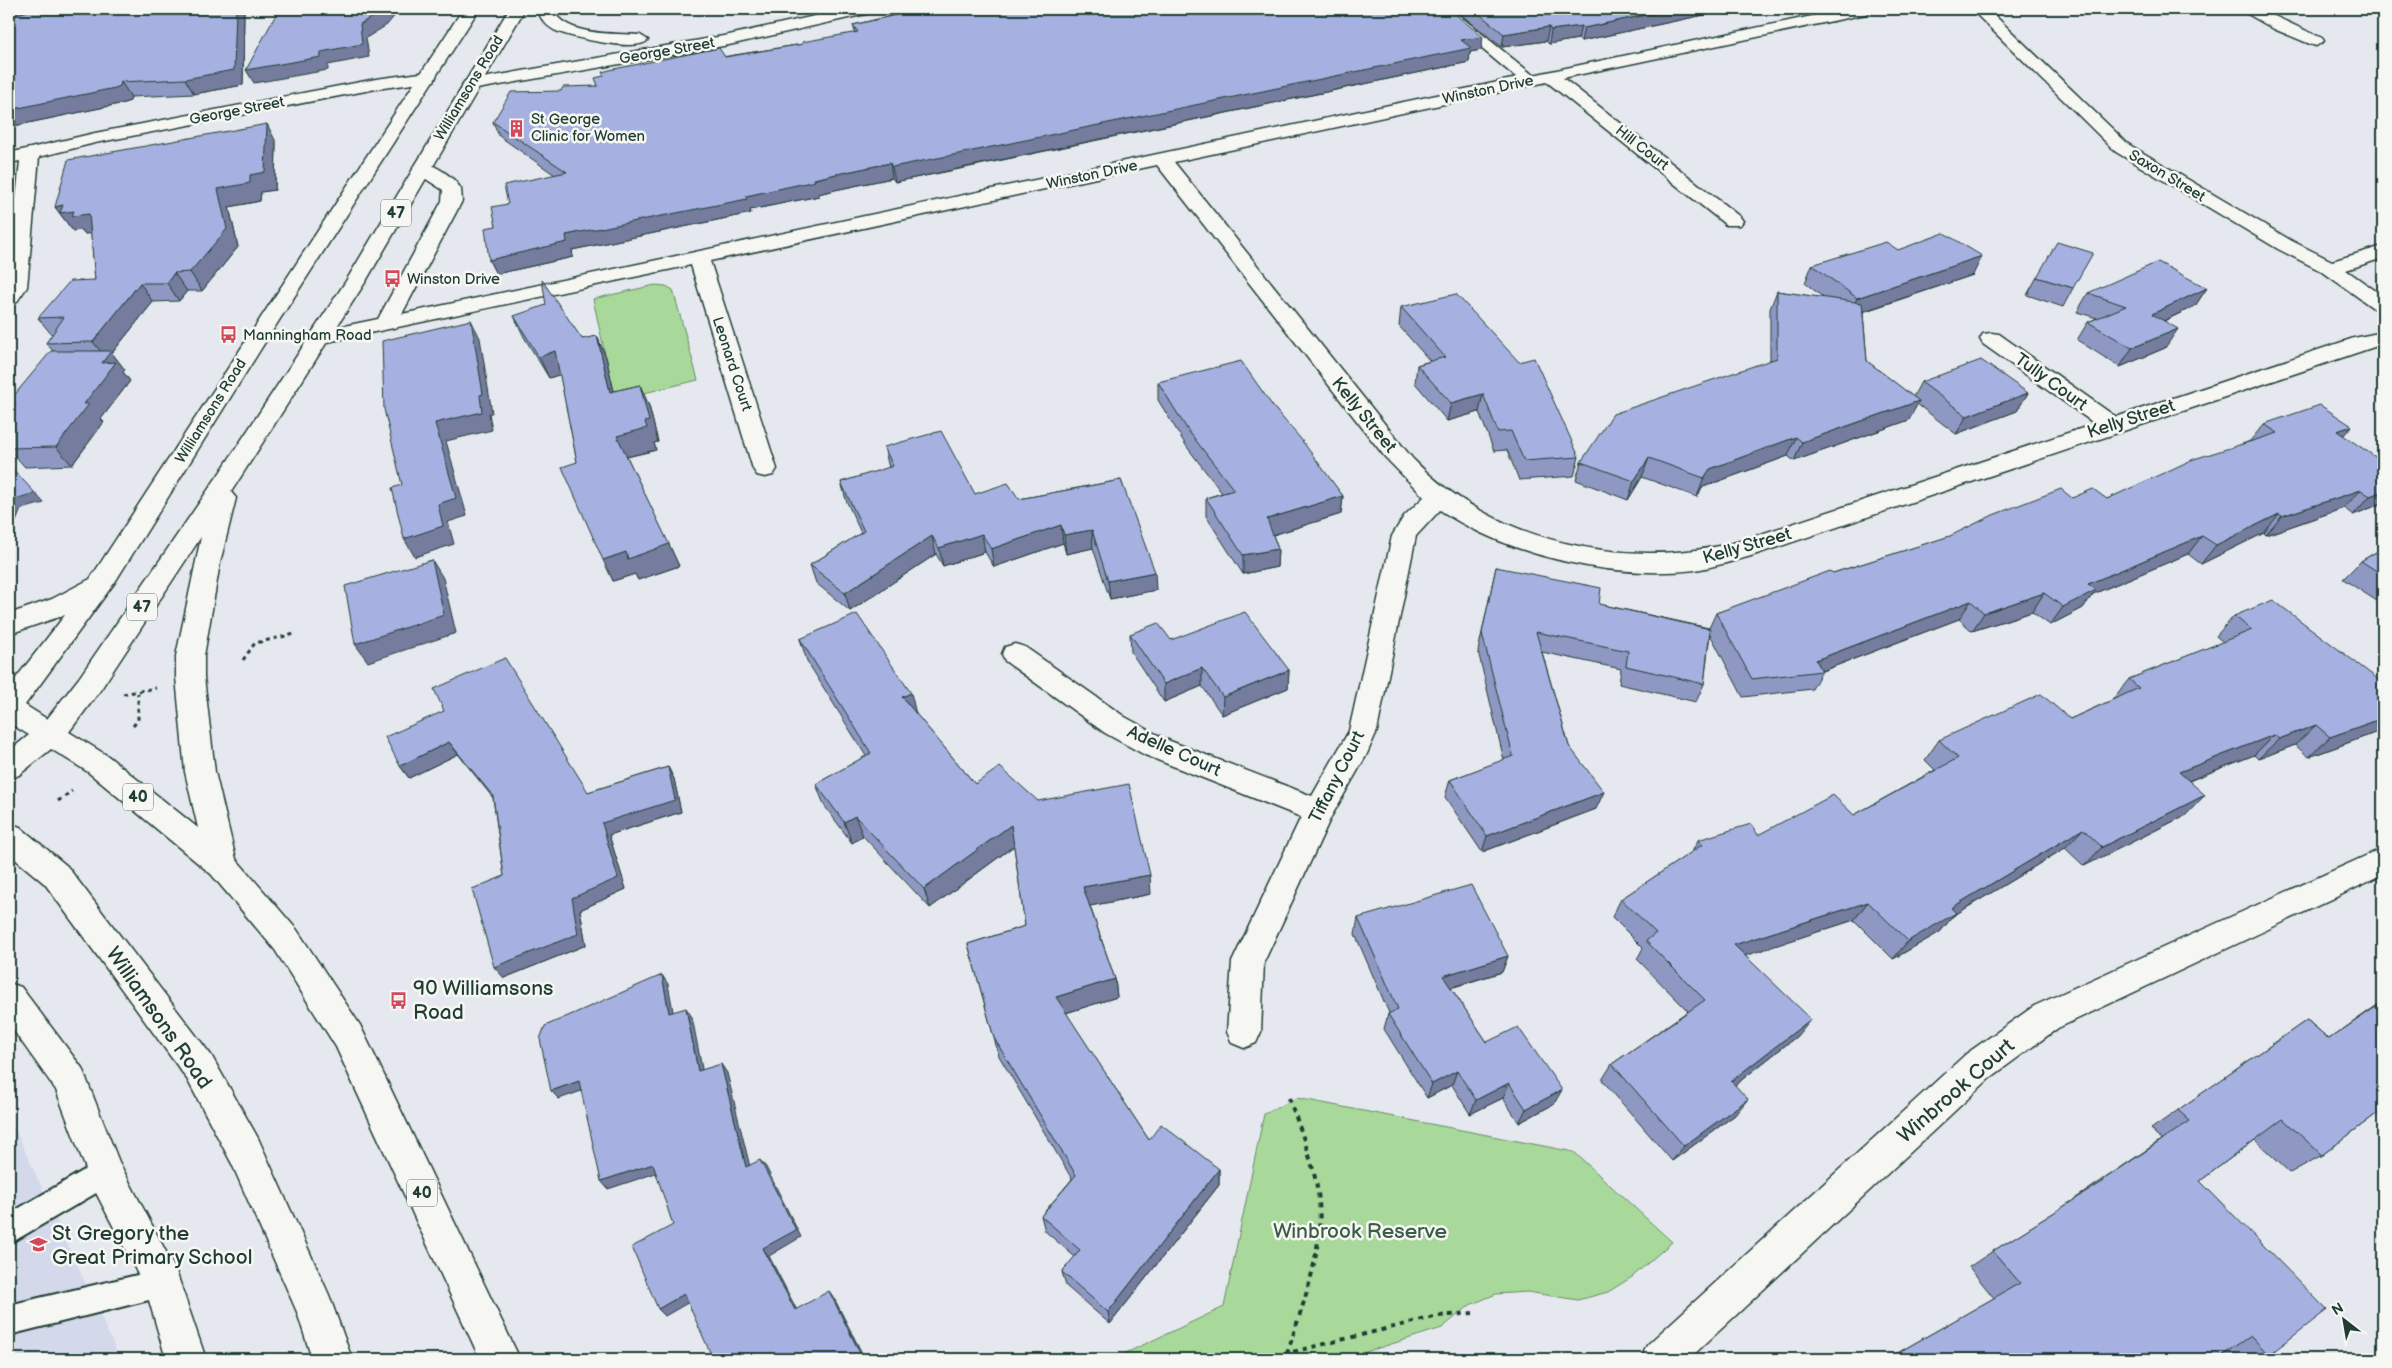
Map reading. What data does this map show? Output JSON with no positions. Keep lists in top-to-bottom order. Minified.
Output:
{"streets":{"street":["George Street","Williamsons Road","Winston Drive","Hill Court","Saxon Street","47","Leonard Court","Tully Court","Kelly Street","Adelle Court","Tiffany Court","40","Winbrook Court"]},"crossings":[["George Street","Williamsons Road"],["Williamsons Road","Winston Drive"],["Williamsons Road","47"],["Williamsons Road","40"],["Winston Drive","Hill Court"],["Winston Drive","Leonard Court"],["Winston Drive","Kelly Street"],["47","40"],["Tully Court","Kelly Street"],["Kelly Street","Tiffany Court"],["Adelle Court","Tiffany Court"]],"parks":["Winbrook Reserve"],"places":{"building":["St George Clinic for Women"],"bus stop":["Winston Drive","Manningham Road","90 Williamsons Road"],"school or university":["St Gregory the Great Primary School"]},"north":"top left"}
